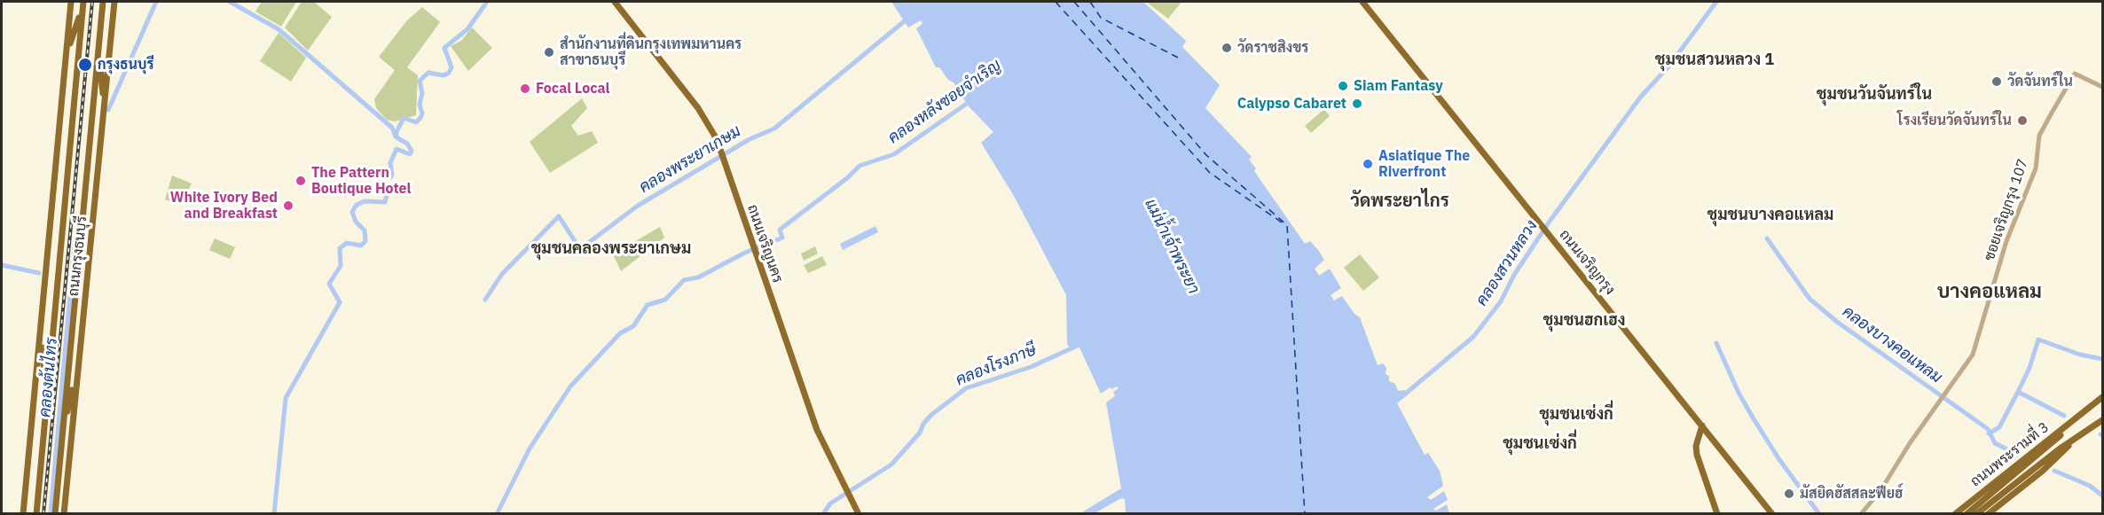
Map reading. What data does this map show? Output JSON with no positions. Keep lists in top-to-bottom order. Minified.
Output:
{"streets":{"main road":["ถนนเจริญนคร","ถนนกรุงธนบุรี","ถนนเจริญกรุง","ถนนพระรามที่ 3"],"street":["ซอยเจริญกรุง 107"]},"districts":["ชุมชนสวนหลวง 1","ชุมชนวันจันทร์ใน","วัดพระยาไกร","ชุมชนบางคอแหลม","ชุมชนคลองพระยาเกษม","บางคอแหลม","ชุมชนฮกเฮง","ชุมชนเซ่งกี่","ชุมชนเซ่งกี่"],"water":["คลองหลังซอยจำเริญ","คลองพระยาเกษม","แม่น้ำเจ้าพระยา","คลองสวนหลวง","คลองบางคอแหลม","คลองโรงภาษี","คลองต้นไทร"],"places":["วัดราชสิงขร","สํานักงานที่ดินกรุงเทพมหานคร สาขาธนบุรี","กรุงธนบุรี","วัดจันทร์ใน","Siam Fantasy","Focal Local","Calypso Cabaret","โรงเรียนวัดจันทร์ใน","Asiatique The Riverfront","The Pattern Boutique Hotel","White Ivory Bed and Breakfast","มัสยิดฮัสสละฟียฮ์"]}
